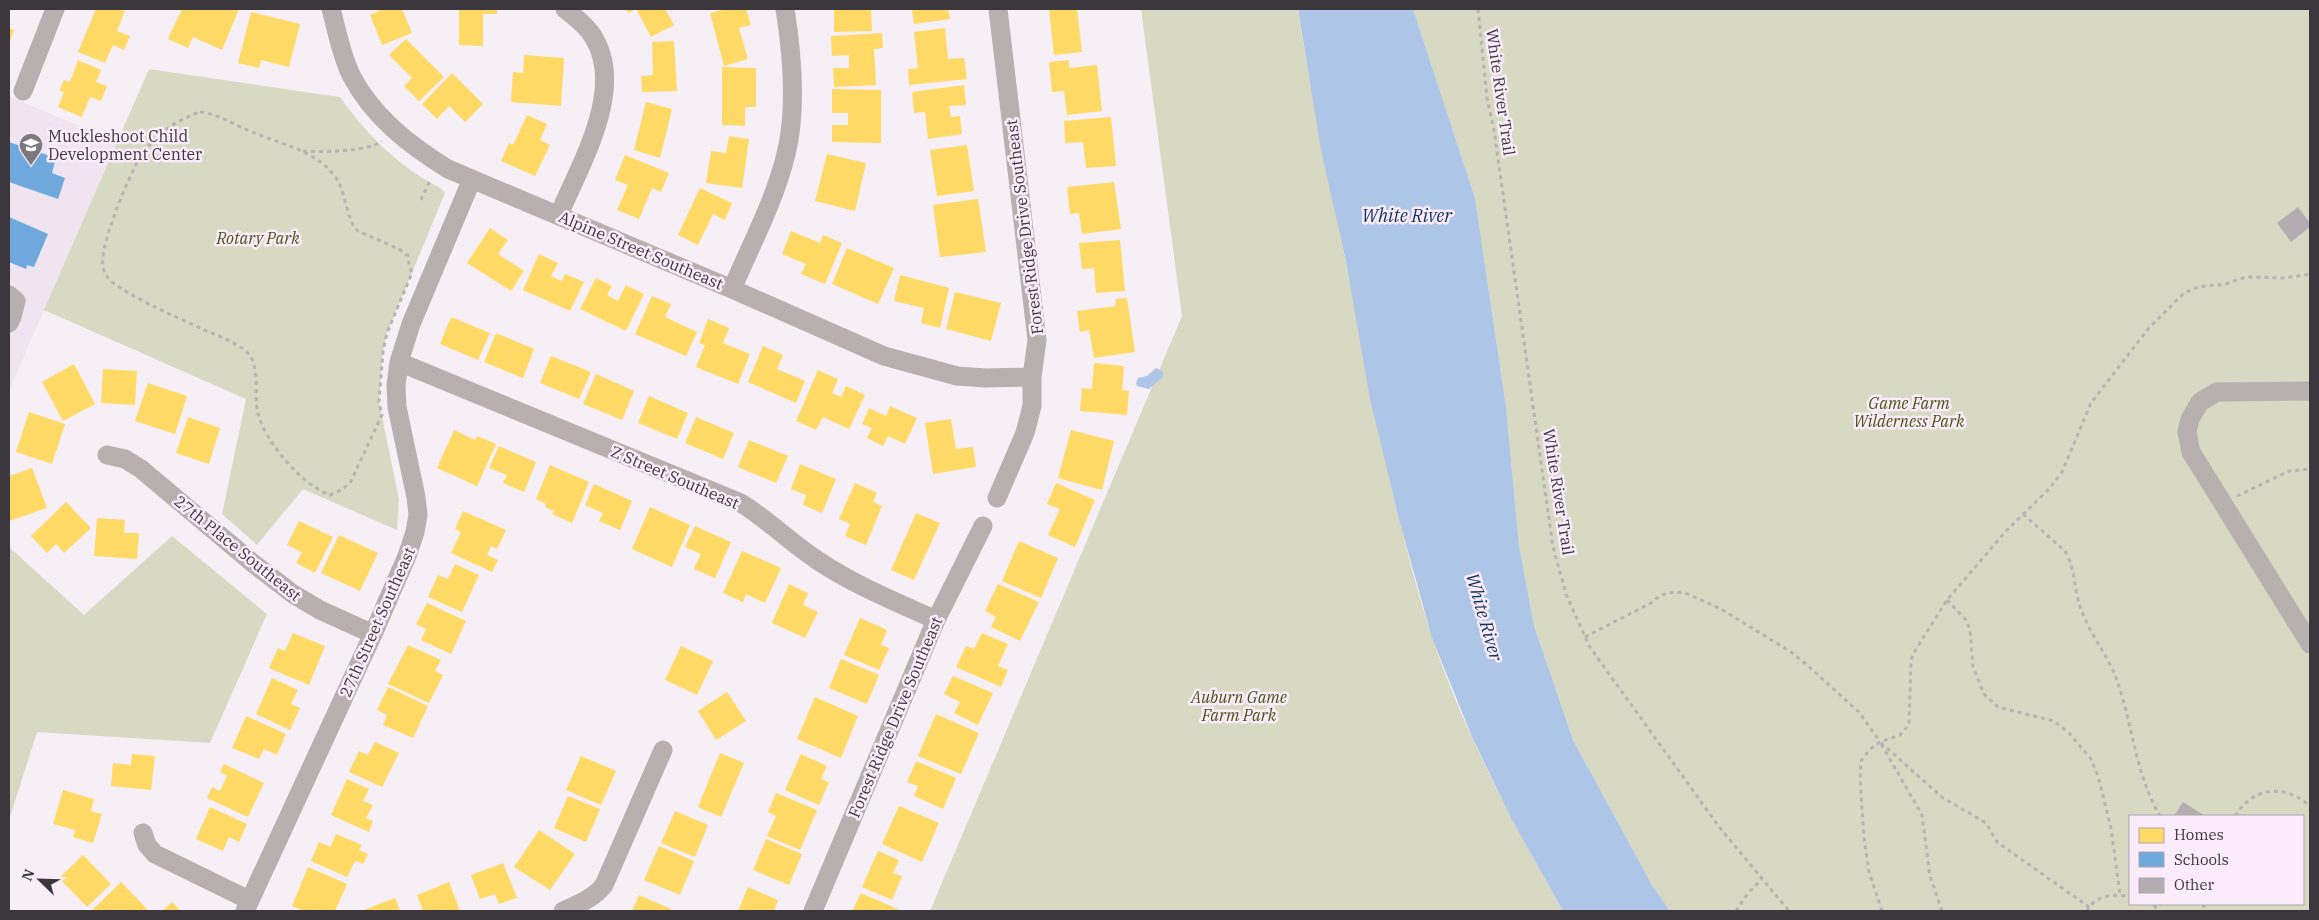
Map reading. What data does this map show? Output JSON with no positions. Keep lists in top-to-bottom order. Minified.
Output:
{"streets":{"street":["Forest Ridge Drive Southeast","Alpine Street Southeast","Z Street Southeast","27th Place Southeast","27th Street Southeast"],"path":["White River Trail"]},"crossings":[["Forest Ridge Drive Southeast","Alpine Street Southeast"],["Forest Ridge Drive Southeast","Z Street Southeast"],["Alpine Street Southeast","27th Street Southeast"],["Z Street Southeast","27th Street Southeast"],["27th Place Southeast","27th Street Southeast"]],"water":["White River"],"parks":["Rotary Park","Game Farm Wilderness Park","Auburn Game Farm Park"],"places":{"school or university":["Muckleshoot Child Development Center"]},"legend":["Homes","Schools","Other"],"north":"top left"}
